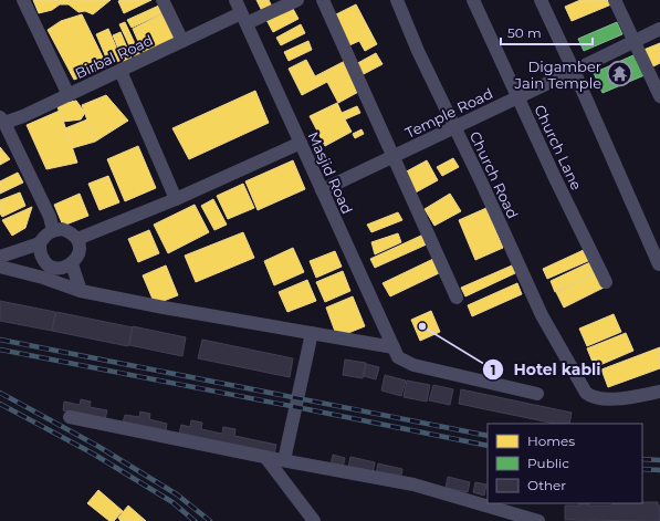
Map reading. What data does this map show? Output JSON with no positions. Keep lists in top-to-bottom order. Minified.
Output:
{"streets":{"street":["Birbal Road","Temple Road","Church Lane","Masjid Road","Church Road"]},"crossings":[["Birbal Road","Masjid Road"],["Temple Road","Church Lane"],["Temple Road","Masjid Road"],["Temple Road","Church Road"]],"places":{"temple":["Digamber Jain Temple"],"other":["Hotel kabli"]},"legend":["Homes","Public","Other"],"scale_bar":"50 m"}
